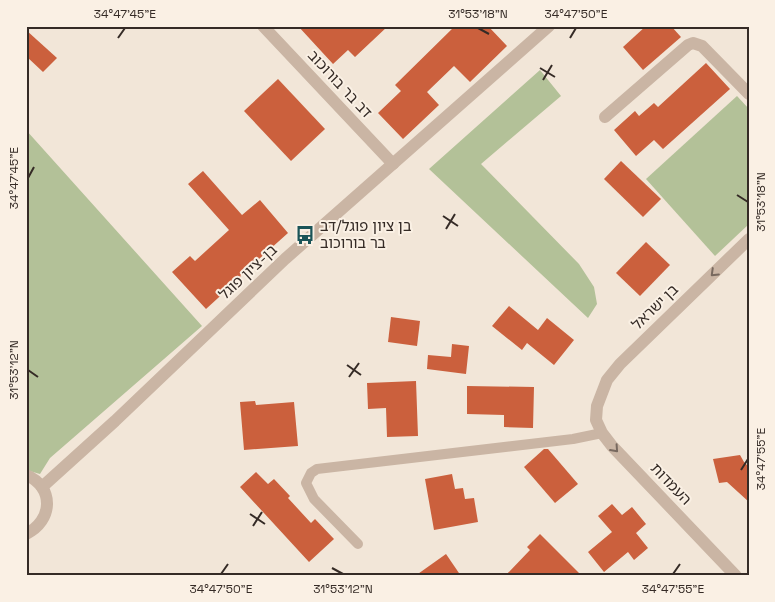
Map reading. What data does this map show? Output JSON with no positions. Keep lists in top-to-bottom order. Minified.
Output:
{"streets":{"street":["דב בר בורוכוב","בן-ציון פוגל","בן ישראל","העמדות"]},"crossings":[["דב בר בורוכוב","בן-ציון פוגל"],["בן ישראל","העמדות"]],"one_way":["בן ישראל","העמדות"],"places":{"bus stop":["בן ציון פוגל/דב בר בורוכוב"]},"coordinates":["34°47'45\"E","31°53'18\"N","34°47'50\"E","31°53'12\"N","34°47'55\"E"]}
